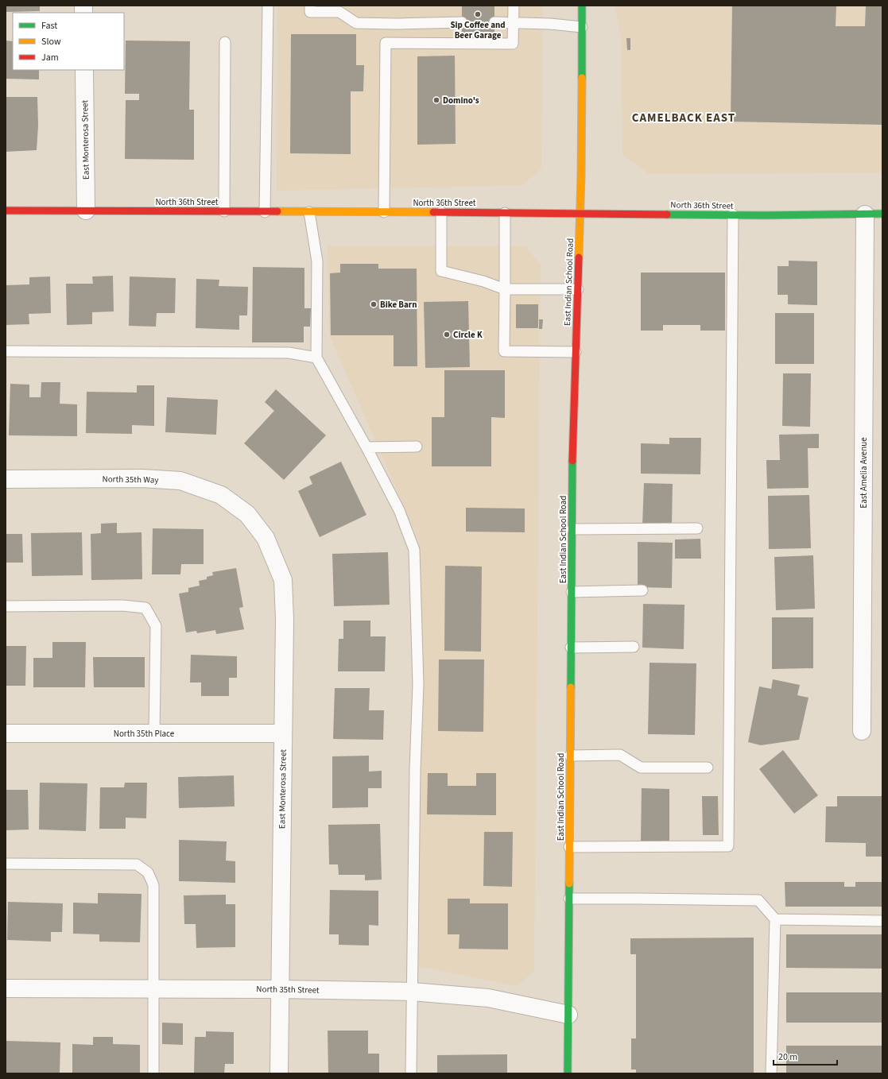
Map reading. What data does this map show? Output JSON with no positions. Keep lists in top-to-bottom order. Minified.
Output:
{"streets":{"main road":["North 36th Street","East Indian School Road"],"street":["East Monterosa Street","East Amelia Avenue","North 35th Way","North 35th Place","North 35th Street"]},"crossings":[["East Monterosa Street","North 36th Street"],["East Monterosa Street","North 35th Way"],["East Monterosa Street","North 35th Place"],["East Monterosa Street","North 35th Street"],["North 36th Street","East Indian School Road"],["North 36th Street","East Amelia Avenue"],["East Indian School Road","North 35th Street"]],"districts":["CAMELBACK EAST"],"places":["Sip Coffee and Beer Garage","Domino's","Bike Barn","Circle K"],"legend":["Fast","Slow","Jam"],"scale_bar":"20 m"}
